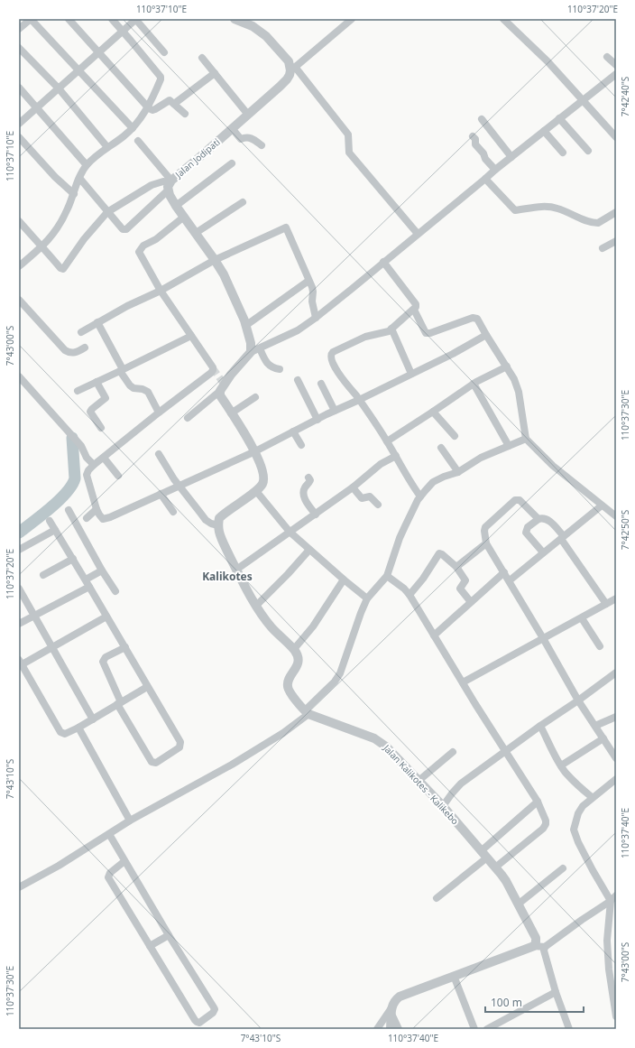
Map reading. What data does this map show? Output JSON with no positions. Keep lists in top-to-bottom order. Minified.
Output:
{"streets":{"street":["Jalan Jodipati","Jalan Kalikotes - Kalikebo"]},"districts":["Kalikotes"],"scale_bar":"100 m","coordinates":["110°37'10\"E","110°37'20\"E","7°42'40\"S","7°43'00\"S","110°37'30\"E","7°42'50\"S","7°43'10\"S","110°37'40\"E"]}
